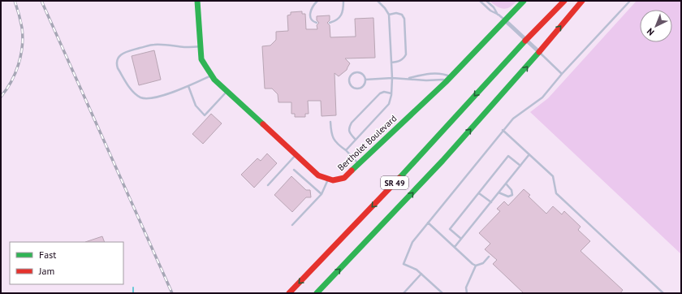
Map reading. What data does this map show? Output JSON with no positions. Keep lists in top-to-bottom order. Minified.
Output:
{"streets":{"main road":["Bertholet Boulevard","SR 49"]},"legend":["Fast","Jam"],"north":"bottom left"}
